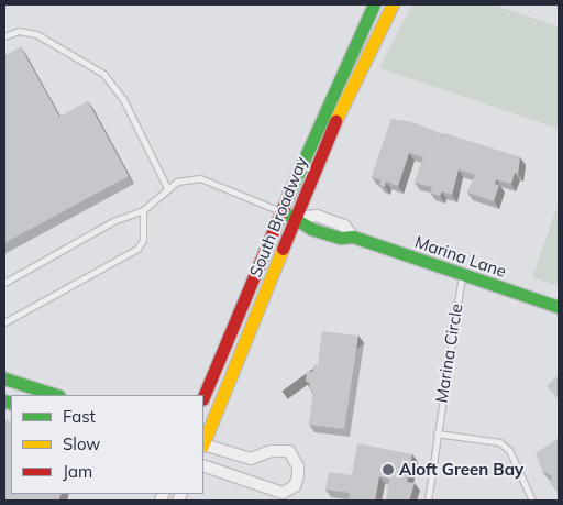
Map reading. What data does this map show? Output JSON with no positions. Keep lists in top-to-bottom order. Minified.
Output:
{"streets":{"street":["South Broadway","Marina Lane"],"lane":["Marina Circle"]},"crossings":[["South Broadway","Marina Lane"],["Marina Lane","Marina Circle"]],"places":["Aloft Green Bay"],"legend":["Fast","Slow","Jam"]}
